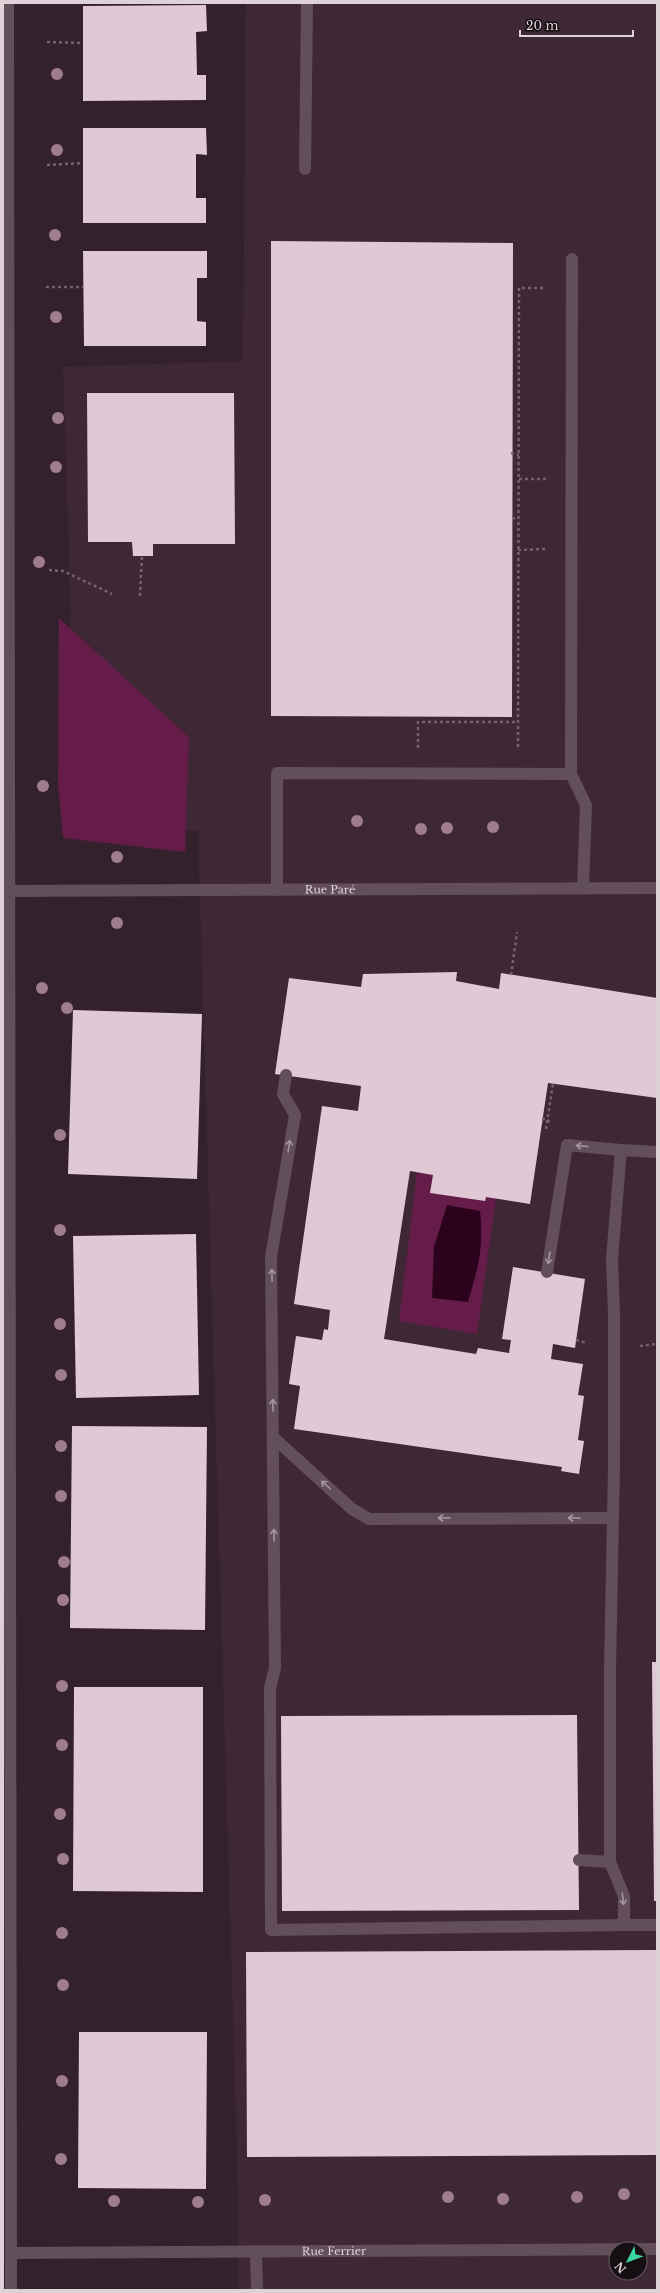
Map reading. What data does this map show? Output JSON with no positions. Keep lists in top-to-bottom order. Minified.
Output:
{"streets":{"street":["Rue Paré","Rue Ferrier"]},"scale_bar":"20 m","north":"bottom left"}
